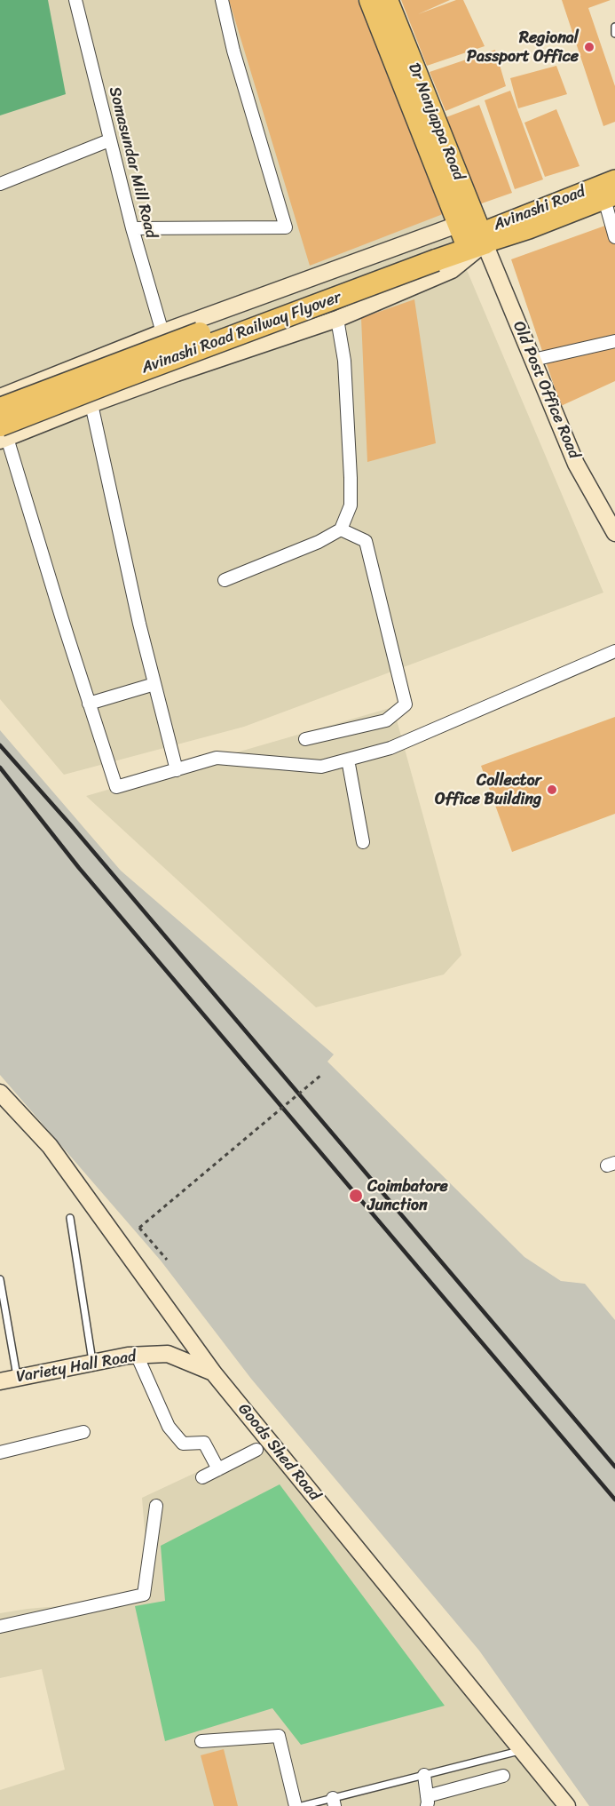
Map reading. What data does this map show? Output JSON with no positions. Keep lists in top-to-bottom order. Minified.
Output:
{"streets":{"highway":["Dr Nanjappa Road","Avinashi Road Railway Flyover"],"main road":["Avinashi Road","Old Post Office Road","Variety Hall Road","Goods Shed Road"],"street":["Somasundar Mill Road"]},"crossings":[["Dr Nanjappa Road","Avinashi Road"],["Dr Nanjappa Road","Avinashi Road Railway Flyover"],["Dr Nanjappa Road","Old Post Office Road"],["Avinashi Road","Avinashi Road Railway Flyover"],["Avinashi Road","Old Post Office Road"],["Avinashi Road Railway Flyover","Old Post Office Road"],["Variety Hall Road","Goods Shed Road"]],"places":["Regional Passport Office","Collector Office Building","Coimbatore Junction"]}
